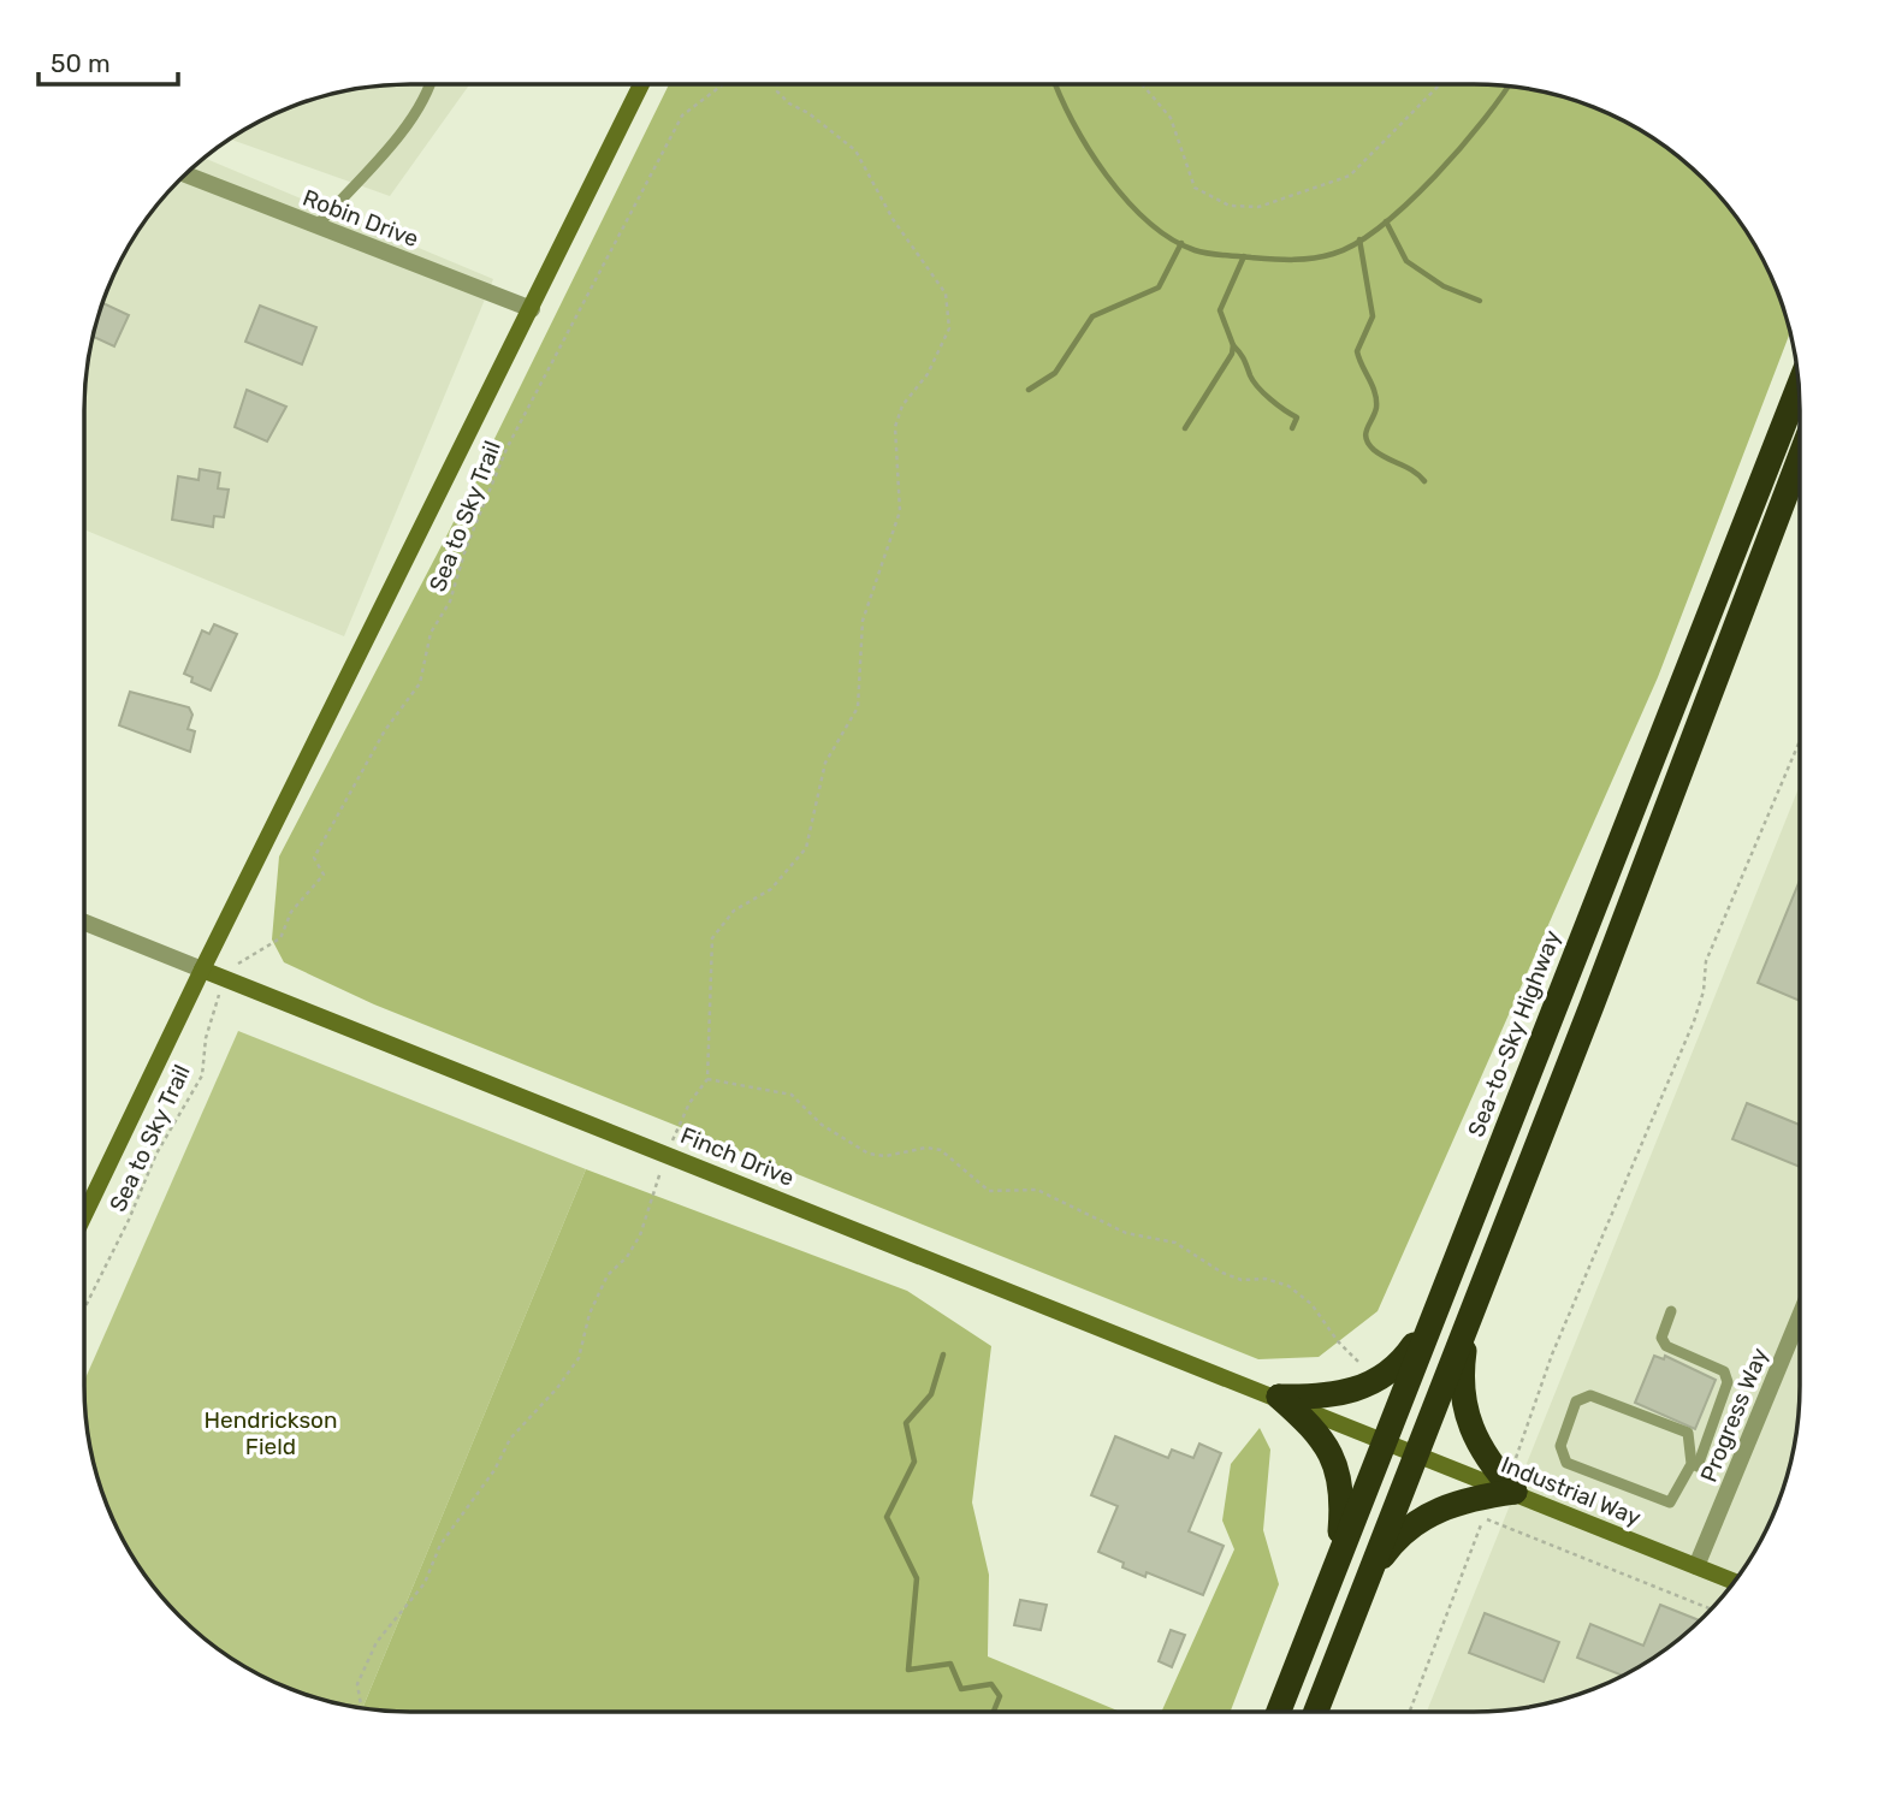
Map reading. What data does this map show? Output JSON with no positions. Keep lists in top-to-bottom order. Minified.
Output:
{"streets":{"highway":["Sea-to-Sky Highway"],"street":["Robin Drive","Finch Drive","Progress Way","Industrial Way"],"path":["Sea to Sky Trail"]},"crossings":[["Sea-to-Sky Highway","Finch Drive"],["Sea-to-Sky Highway","Industrial Way"],["Finch Drive","Industrial Way"],["Progress Way","Industrial Way"]],"parks":["Hendrickson Field"],"scale_bar":"50 m"}
